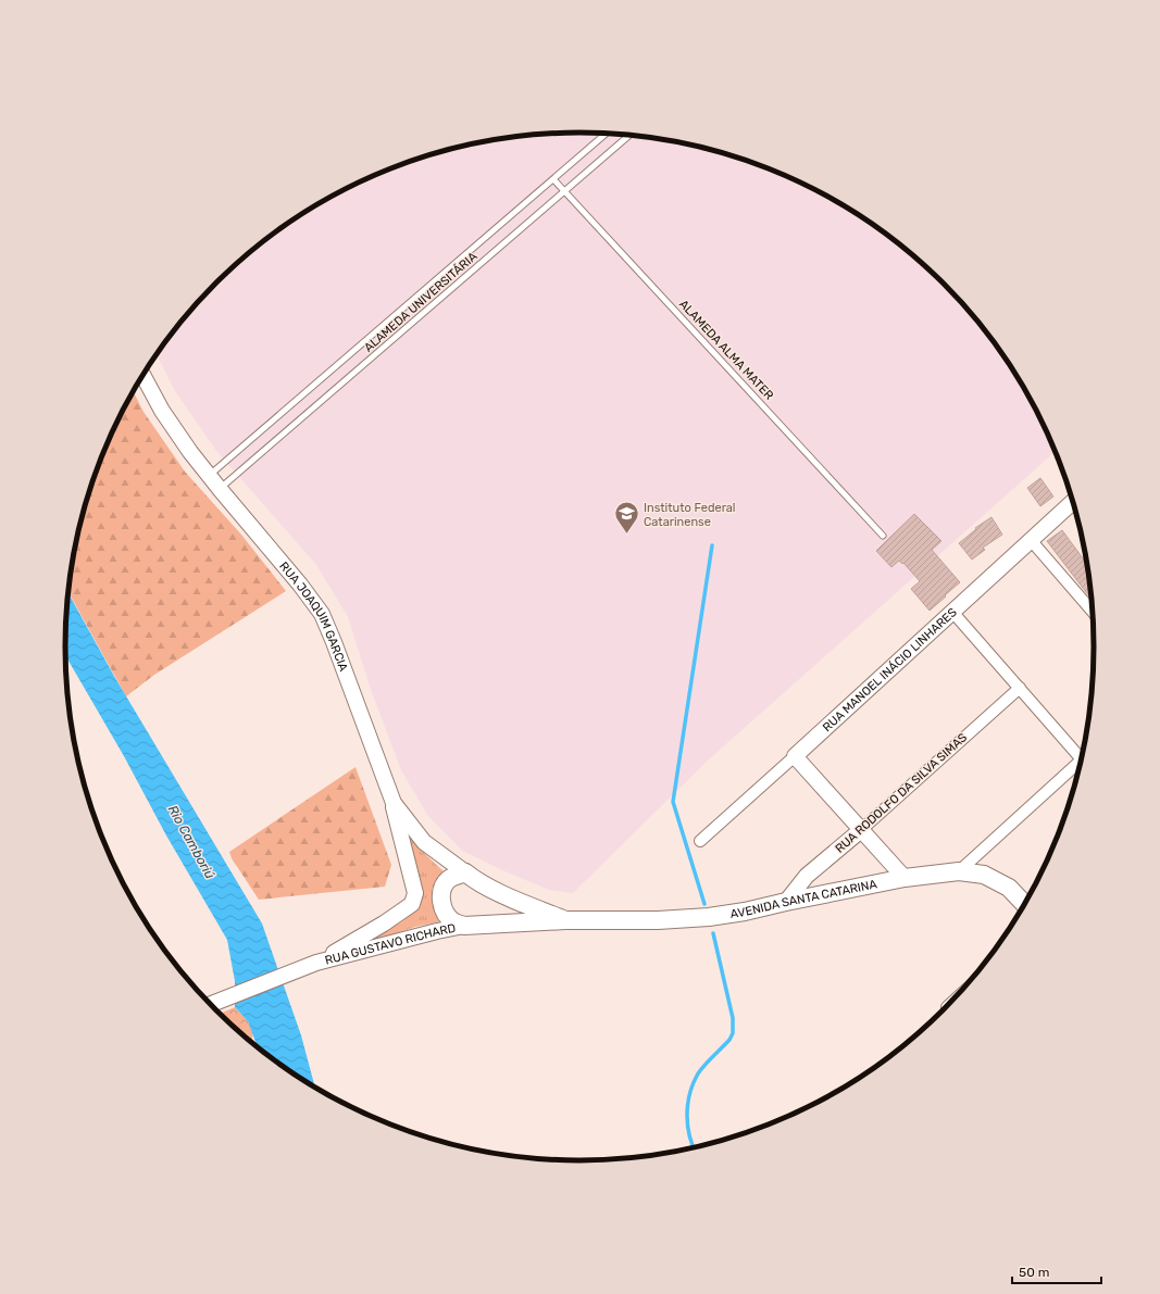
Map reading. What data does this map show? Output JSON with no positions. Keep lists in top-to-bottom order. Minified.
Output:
{"streets":{"main road":["RUA JOAQUIM GARCIA","RUA MANOEL INÁCIO LINHARES","RUA RODOLFO DA SILVA SIMAS","AVENIDA SANTA CATARINA","RUA GUSTAVO RICHARD"],"lane":["ALAMEDA UNIVERSITÁRIA","ALAMEDA ALMA MATER"]},"crossings":[["ALAMEDA UNIVERSITÁRIA","ALAMEDA ALMA MATER"],["ALAMEDA UNIVERSITÁRIA","RUA JOAQUIM GARCIA"],["RUA JOAQUIM GARCIA","AVENIDA SANTA CATARINA"],["RUA JOAQUIM GARCIA","RUA GUSTAVO RICHARD"],["RUA RODOLFO DA SILVA SIMAS","AVENIDA SANTA CATARINA"],["AVENIDA SANTA CATARINA","RUA GUSTAVO RICHARD"]],"water":["Rio Camboriú"],"places":{"school or university":["Instituto Federal Catarinense"]},"scale_bar":"50 m"}
